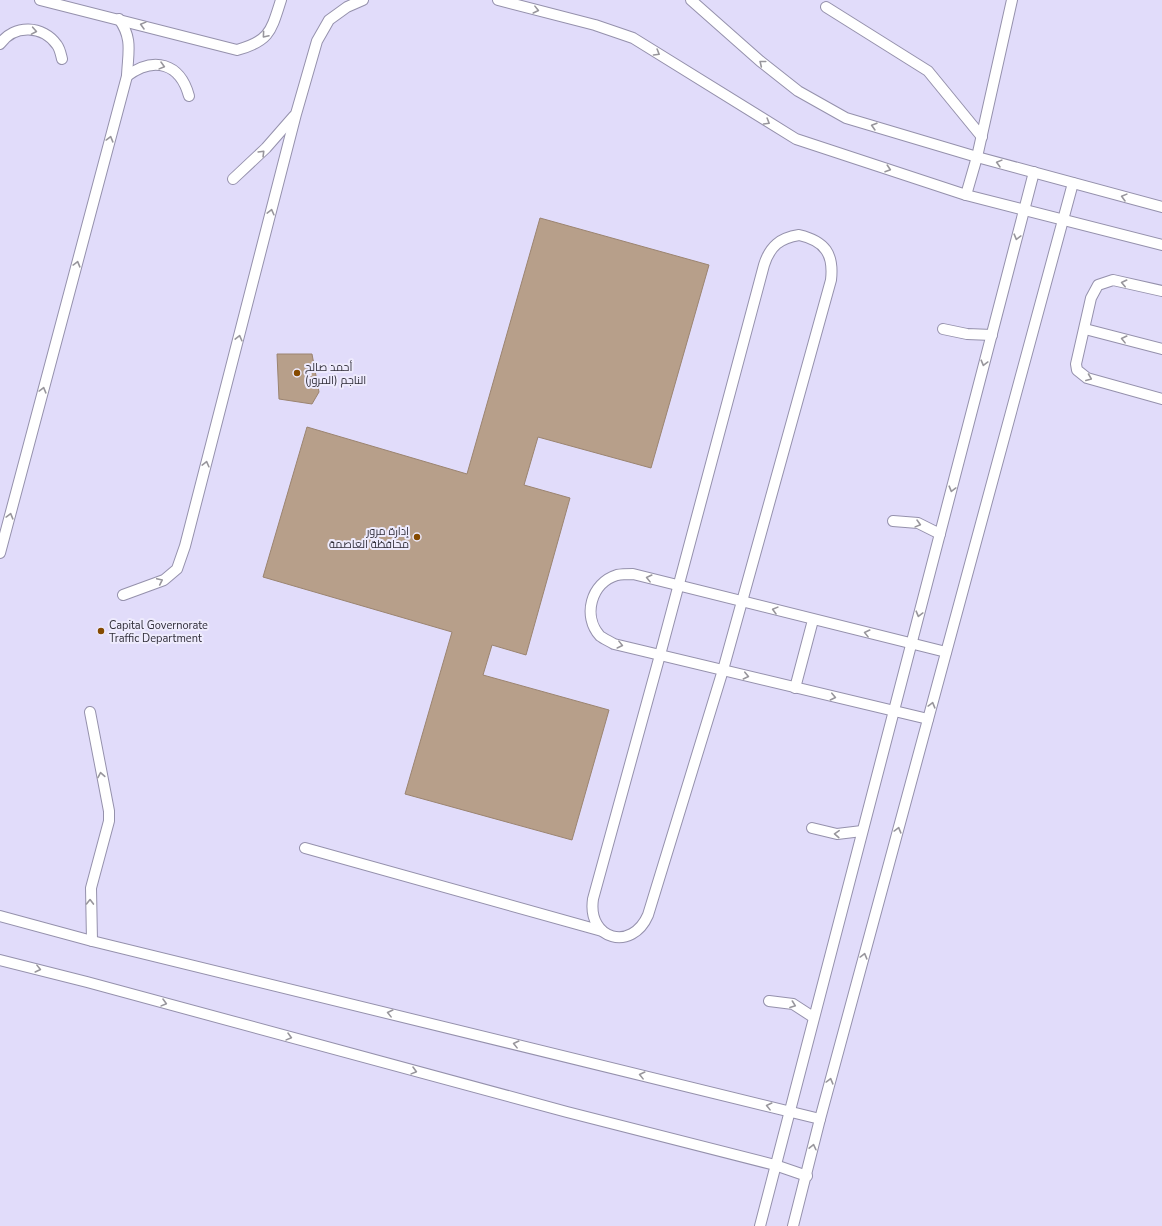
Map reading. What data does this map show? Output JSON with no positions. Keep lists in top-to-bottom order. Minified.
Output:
{"places":["أحمد صالح الناجم (المرور)","إدارة مرور محافظة العاصمة","Capital Governorate Traffic Department"]}
